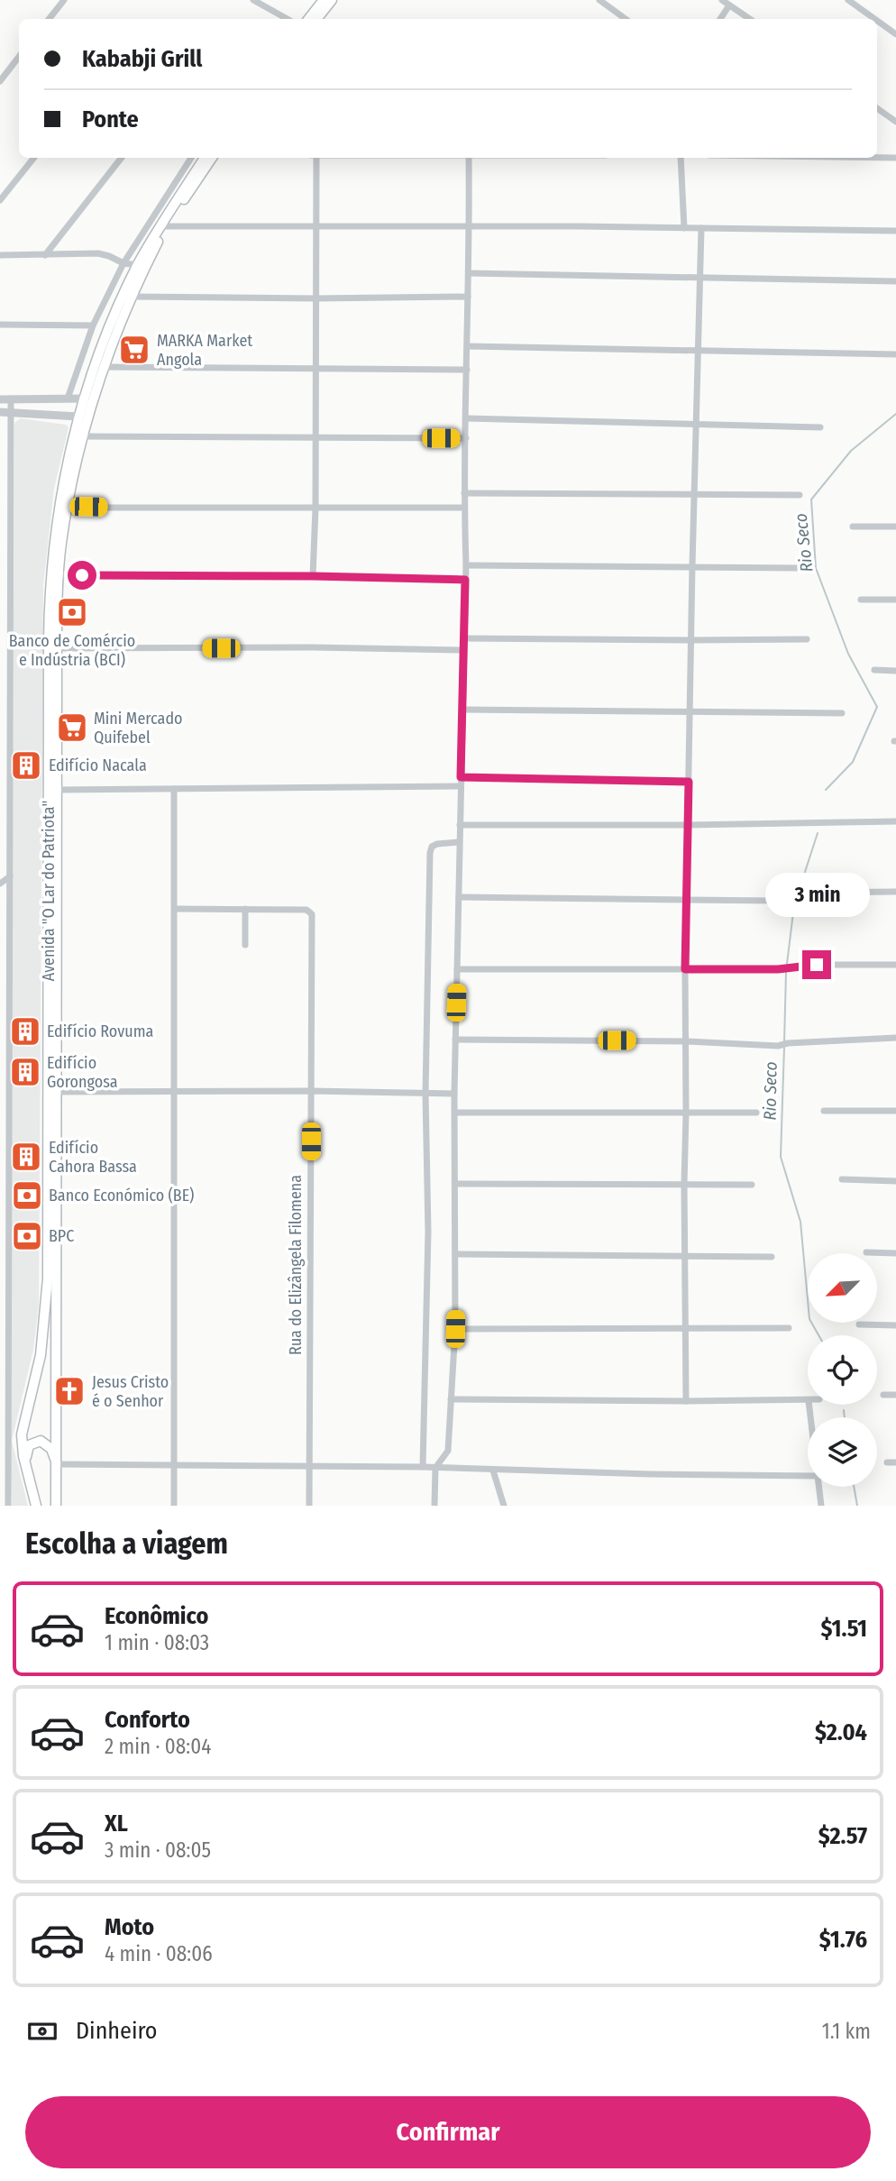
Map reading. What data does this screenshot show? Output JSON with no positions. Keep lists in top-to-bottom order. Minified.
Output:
{"streets":{"main road":["Avenida \"O Lar do Patriota\""],"street":["Rua do Elizângela Filomena"]},"water":["Rio Seco"],"places":{"supermarket":["MARKA Market Angola","Mini Mercado Quifebel"],"bank":["Banco de Comércio e Indústria (BCI)","Banco Económico (BE)","BPC"],"building":["Edifício Nacala","Edifício Rovuma","Edifício Gorongosa","Edifício Cahora Bassa"],"church":["Jesus Cristo é o Senhor"]},"north":"bottom left","page":{"banner":["Kababji Grill","Ponte"],"bubble":"3 min","heading":"Escolha a viagem","list":[{"name":"Econômico","note":"1 min · 08:03","value":"$1.51"},{"name":"Conforto","note":"2 min · 08:04","value":"$2.04"},{"name":"XL","note":"3 min · 08:05","value":"$2.57"},{"name":"Moto","note":"4 min · 08:06","value":"$1.76"}],"pay":["Dinheiro","1.1 km"],"buttons":"Confirmar"}}
